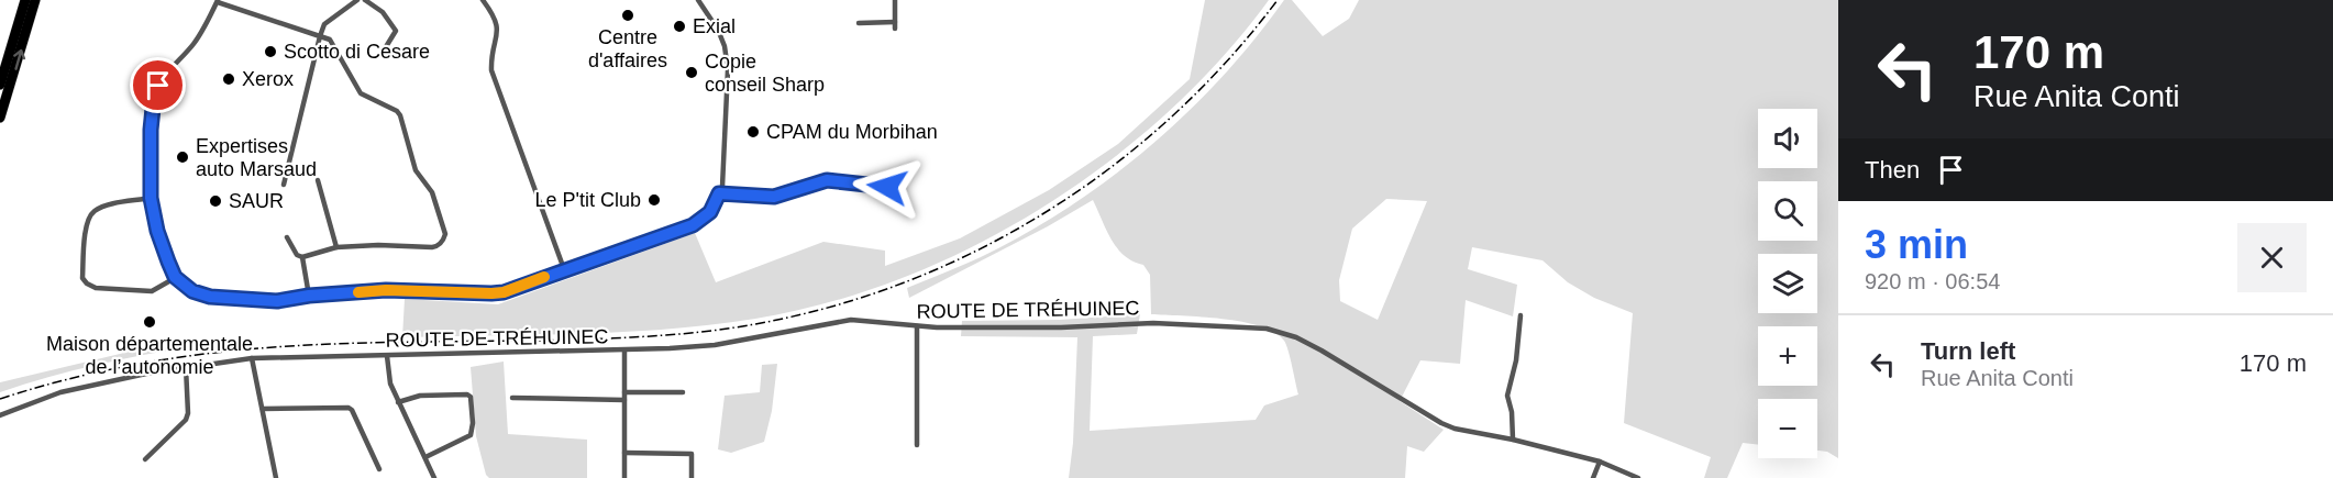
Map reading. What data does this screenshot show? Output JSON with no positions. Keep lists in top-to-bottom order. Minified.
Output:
{"streets":{"street":["ROUTE DE TRÉHUINEC"]},"places":["Centre d'affaires","Exial","Scotto di Cesare","Copie conseil Sharp","Xerox","CPAM du Morbihan","Expertises auto Marsaud","Le P'tit Club","SAUR","Maison départementale de l’autonomie"],"page":{"turn":["170 m","Rue Anita Conti"],"map_buttons":["+","−"],"then":"Then","heading":["3 min","920 m · 06:54"],"list":[{"name":"Turn left","note":"Rue Anita Conti","value":"170 m"}]}}
